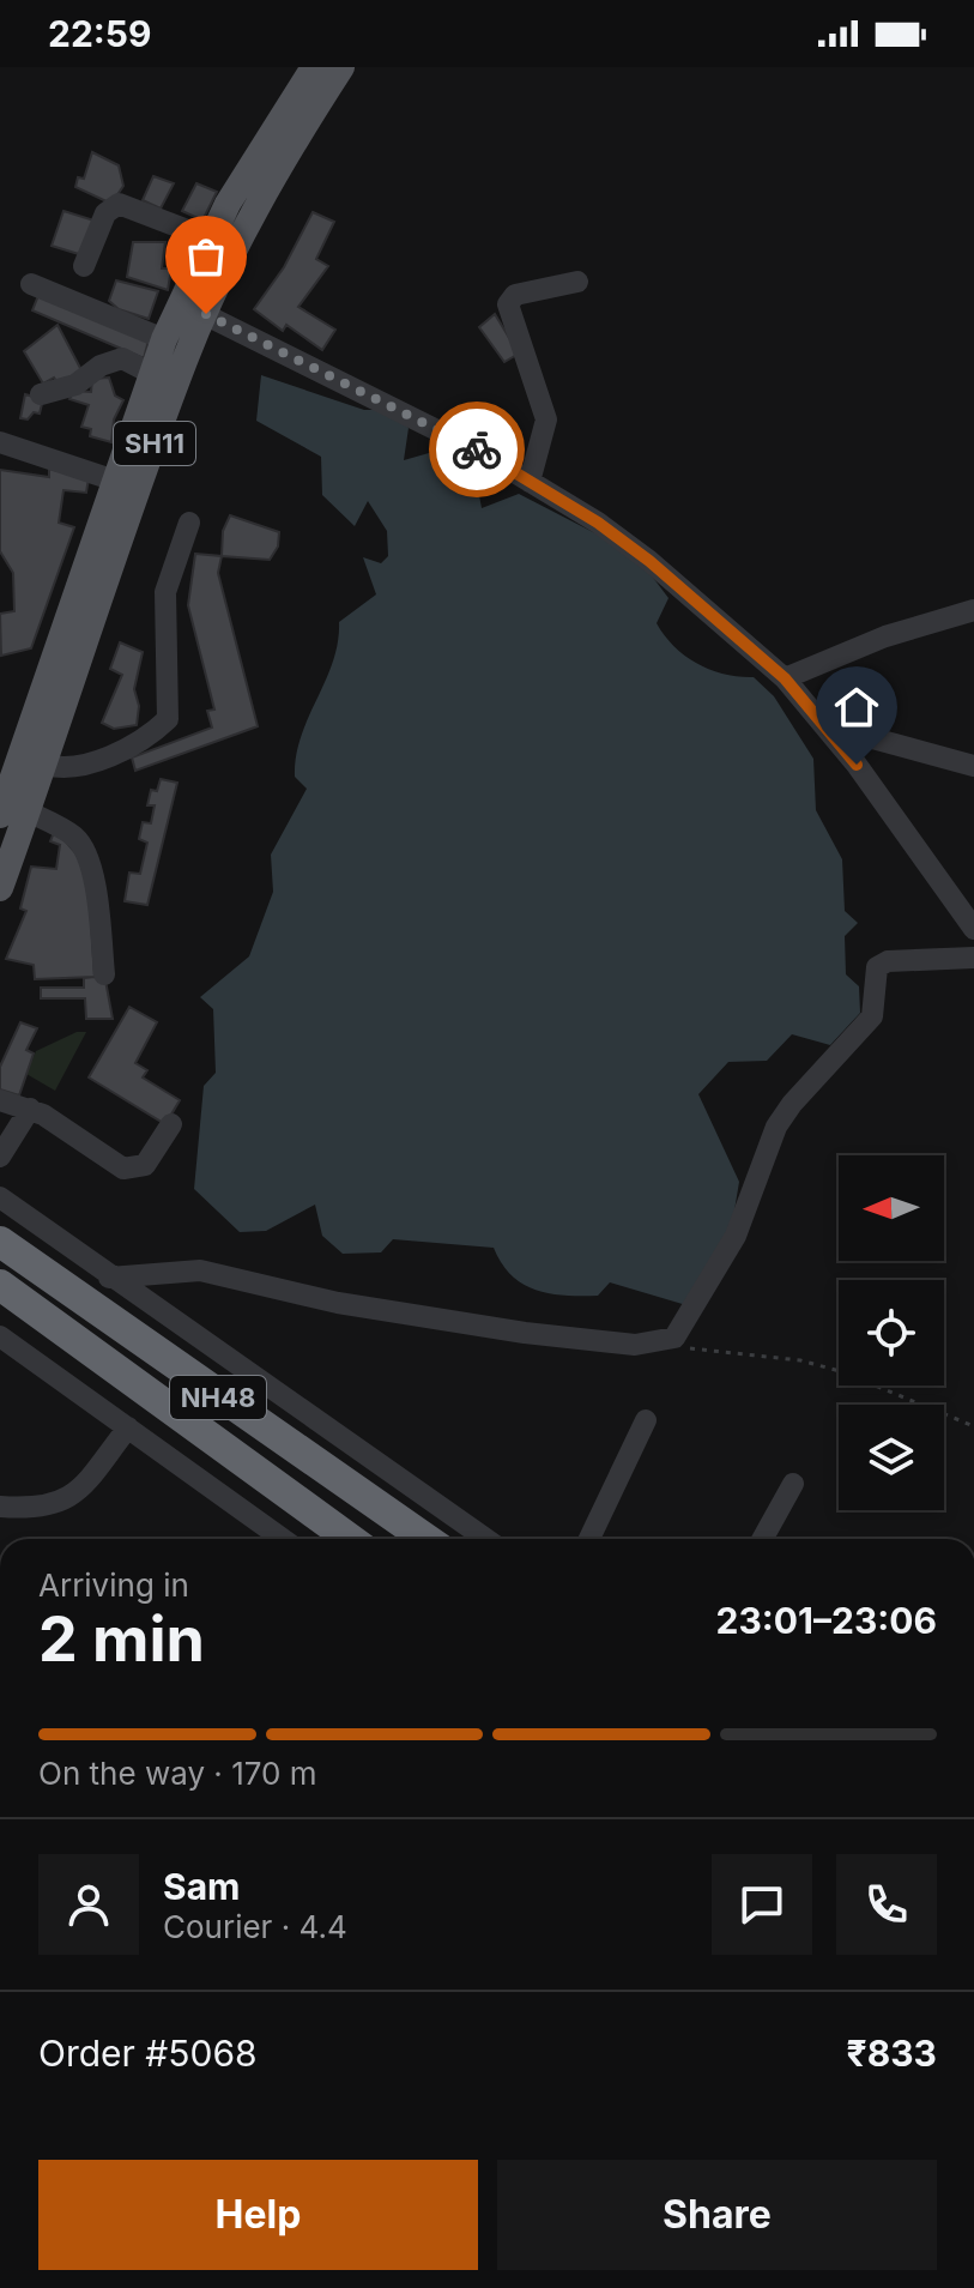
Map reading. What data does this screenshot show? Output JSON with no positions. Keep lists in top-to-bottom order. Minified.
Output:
{"streets":{"highway":["NH48"],"main road":["SH11"]},"north":"left","page":{"status":"22:59","heading":["2 min","Arriving in","23:01–23:06"],"panel":["Sam","Courier · 4.4","Order #5068","₹833"],"bar":"On the way · 170 m","buttons":["Help","Share"]}}
